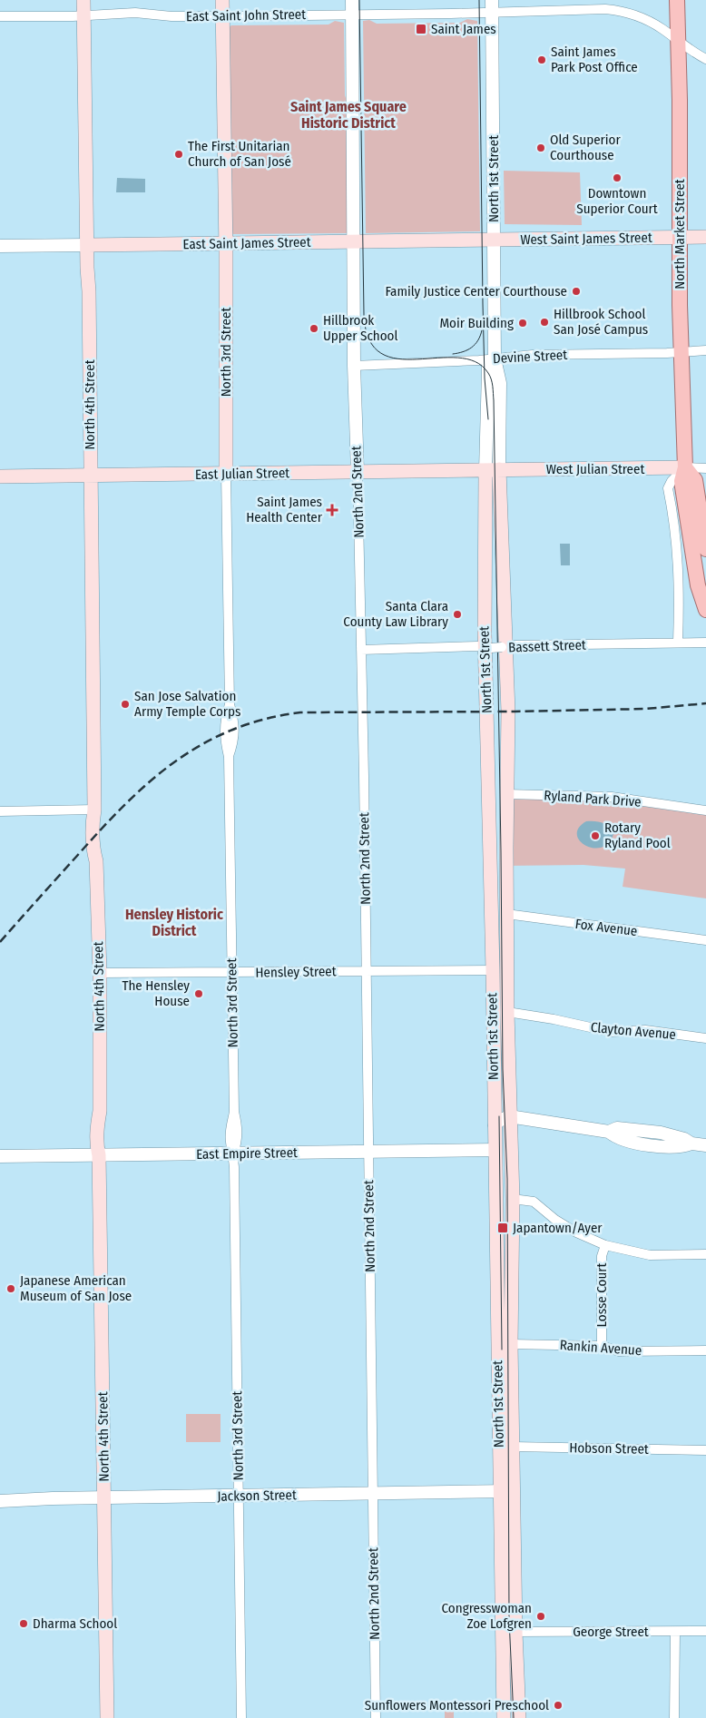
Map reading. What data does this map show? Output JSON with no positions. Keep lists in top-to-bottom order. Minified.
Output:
{"streets":{"main road":["North 1st Street","North Market Street","West Saint James Street","East Saint James Street","North 3rd Street","North 4th Street","West Julian Street","East Julian Street"],"street":["East Saint John Street","Devine Street","North 2nd Street","Bassett Street","Ryland Park Drive","Fox Avenue","Hensley Street","Clayton Avenue","East Empire Street","Losse Court","Rankin Avenue","Hobson Street","Jackson Street","George Street"]},"crossings":[["East Saint John Street","North 1st Street"],["East Saint John Street","North Market Street"],["East Saint John Street","North 3rd Street"],["East Saint John Street","North 4th Street"],["East Saint John Street","North 2nd Street"],["North 1st Street","West Saint James Street"],["North 1st Street","East Saint James Street"],["North 1st Street","Devine Street"],["North 1st Street","West Julian Street"],["North 1st Street","East Julian Street"],["North 1st Street","Bassett Street"],["North 1st Street","Ryland Park Drive"],["North 1st Street","Fox Avenue"],["North 1st Street","Hensley Street"],["North 1st Street","Clayton Avenue"],["North 1st Street","East Empire Street"],["North 1st Street","Rankin Avenue"],["North 1st Street","Hobson Street"],["North 1st Street","Jackson Street"],["North 1st Street","George Street"],["North Market Street","West Saint James Street"],["North Market Street","Devine Street"],["North Market Street","West Julian Street"],["West Saint James Street","East Saint James Street"],["East Saint James Street","North 3rd Street"],["East Saint James Street","North 4th Street"],["East Saint James Street","North 2nd Street"],["North 3rd Street","East Julian Street"],["North 3rd Street","Hensley Street"],["North 3rd Street","East Empire Street"],["North 3rd Street","Jackson Street"],["Devine Street","North 2nd Street"],["North 4th Street","East Julian Street"],["North 4th Street","Hensley Street"],["North 4th Street","East Empire Street"],["North 4th Street","Jackson Street"],["West Julian Street","East Julian Street"],["East Julian Street","North 2nd Street"],["North 2nd Street","Bassett Street"],["North 2nd Street","Hensley Street"],["North 2nd Street","East Empire Street"],["North 2nd Street","Jackson Street"],["Losse Court","Rankin Avenue"]],"districts":["Saint James Square Historic District","Hensley Historic District"],"places":{"transit":["Saint James","Japantown/Ayer"],"other":["Saint James Park Post Office","Old Superior Courthouse","The First Unitarian Church of San José","Downtown Superior Court","Family Justice Center Courthouse","Hillbrook School San José Campus","Moir Building","Hillbrook Upper School","Santa Clara County Law Library","San Jose Salvation Army Temple Corps","Rotary Ryland Pool","The Hensley House","Japanese American Museum of San Jose","Congresswoman Zoe Lofgren","Dharma School","Sunflowers Montessori Preschool"],"health":["Saint James Health Center"]}}
